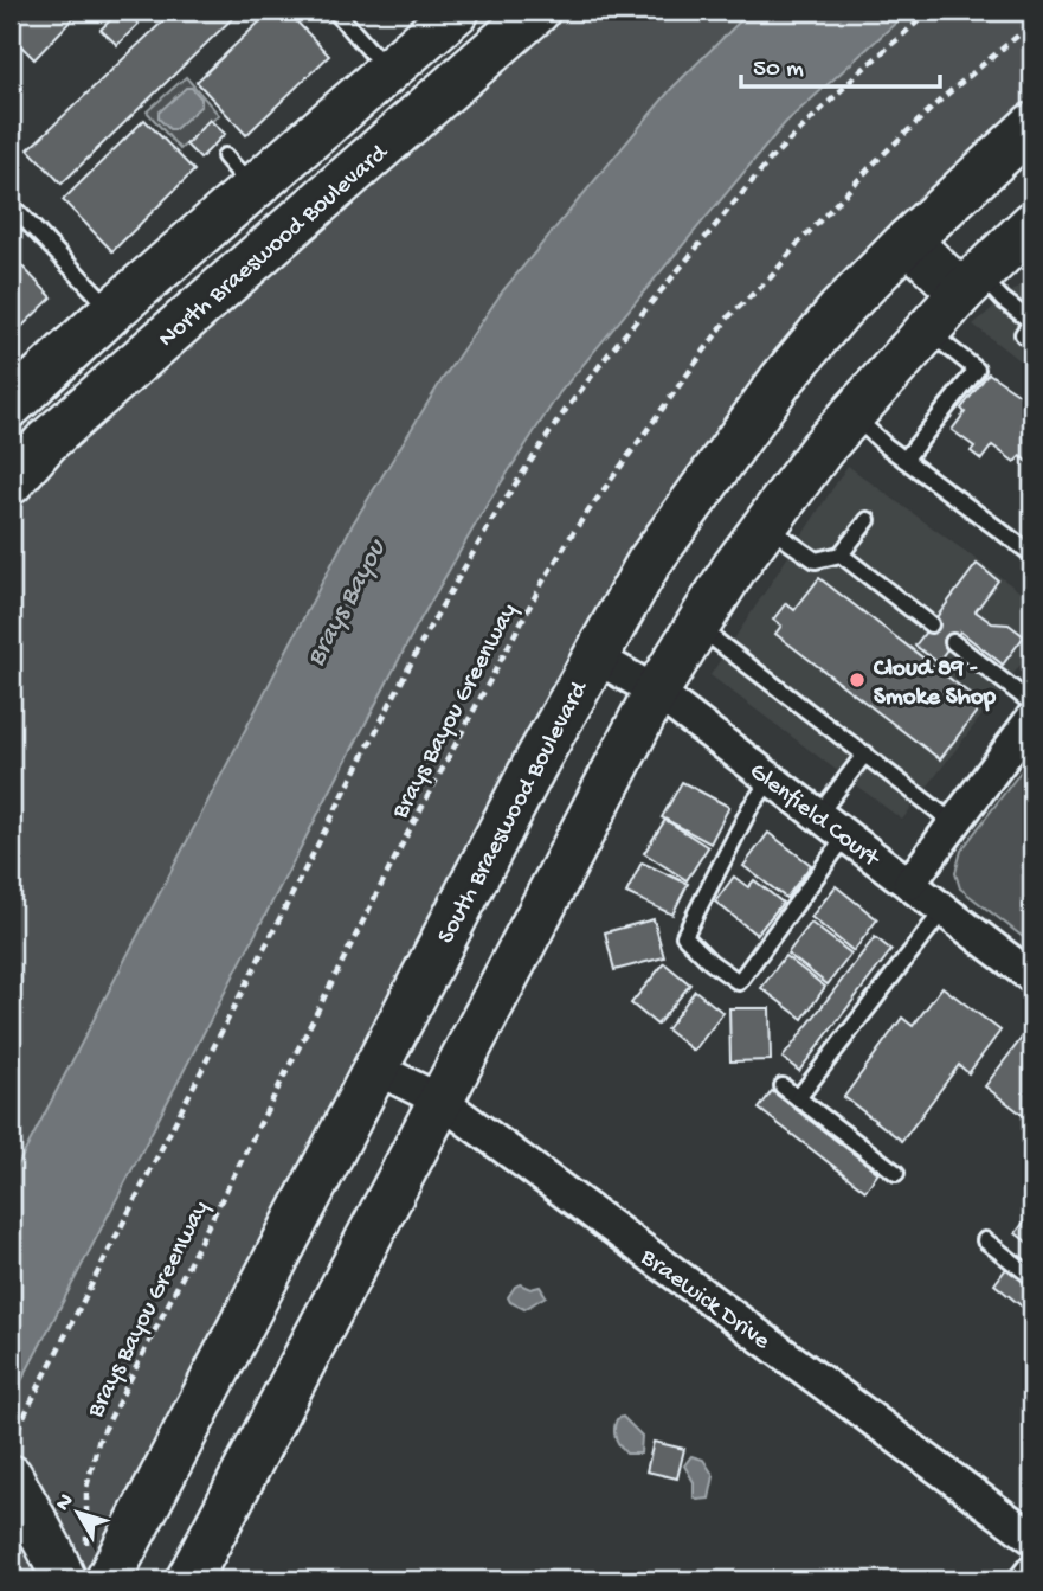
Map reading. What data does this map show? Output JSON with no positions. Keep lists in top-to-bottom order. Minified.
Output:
{"streets":{"main road":["North Braeswood Boulevard","South Braeswood Boulevard"],"street":["Glenfield Court","Braewick Drive"],"path":["Brays Bayou Greenway"]},"crossings":[["South Braeswood Boulevard","Glenfield Court"],["South Braeswood Boulevard","Braewick Drive"]],"water":["Brays Bayou"],"places":["Cloud 89 - Smoke Shop"],"scale_bar":"50 m","north":"top left"}
